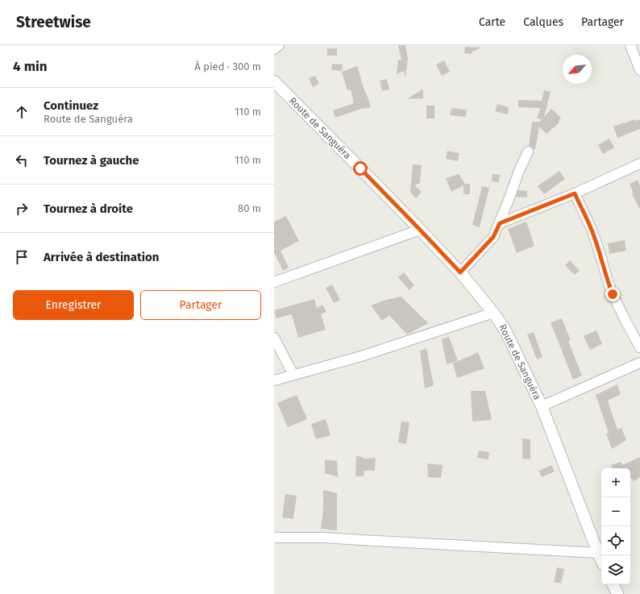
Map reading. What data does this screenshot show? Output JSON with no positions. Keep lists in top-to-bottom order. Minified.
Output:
{"streets":{"street":["Route de Sanguéra"]},"north":"bottom left","page":{"header":"Streetwise","nav":["Carte","Calques","Partager"],"heading":["4 min","À pied · 300 m"],"list":[["Continuez","Route de Sanguéra","110 m"],["Tournez à gauche","110 m"],["Tournez à droite","80 m"],"Arrivée à destination"],"buttons":["Enregistrer","Partager"],"map_buttons":["+","−"]}}
